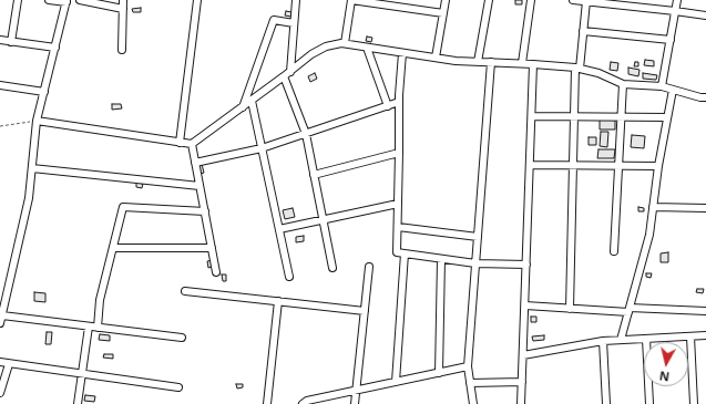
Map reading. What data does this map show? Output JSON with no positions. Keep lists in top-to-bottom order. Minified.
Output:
{"north":"bottom"}
